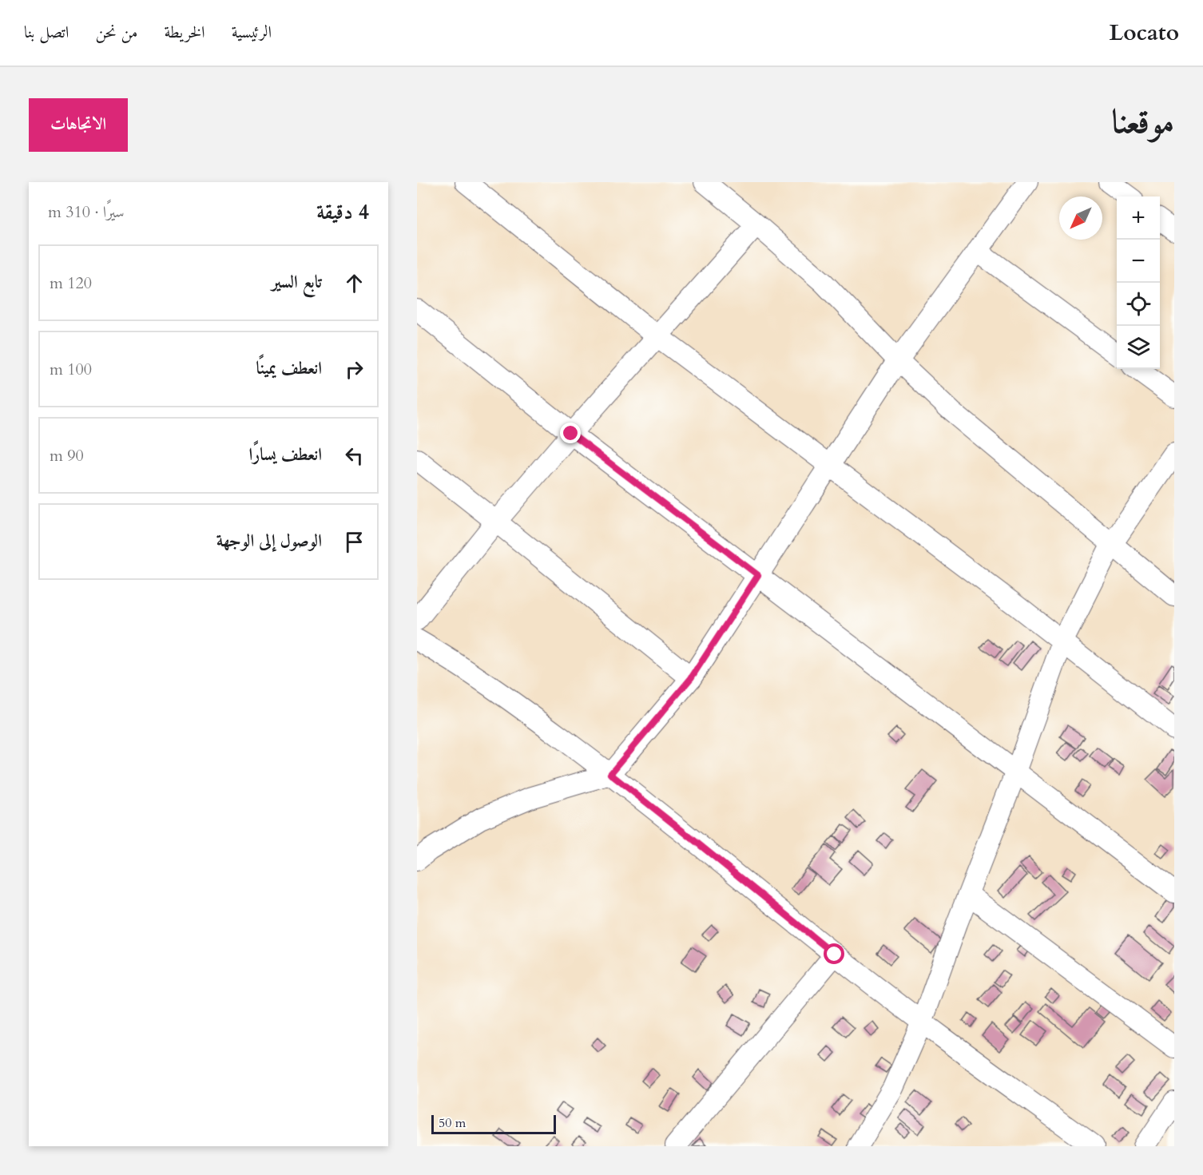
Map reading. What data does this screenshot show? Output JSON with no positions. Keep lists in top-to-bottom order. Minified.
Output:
{"scale_bar":"50 m","north":"bottom left","page":{"header":"Locato","nav":["الرئيسية","الخريطة","من نحن","اتصل بنا"],"title":"موقعنا","buttons":"الاتجاهات","heading":["4 دقيقة","سيرًا · 310 m"],"map_buttons":["+","−"],"list":[["تابع السير","120 m"],["انعطف يمينًا","100 m"],["انعطف يسارًا","90 m"],"الوصول إلى الوجهة"],"scale":"50 m"}}
